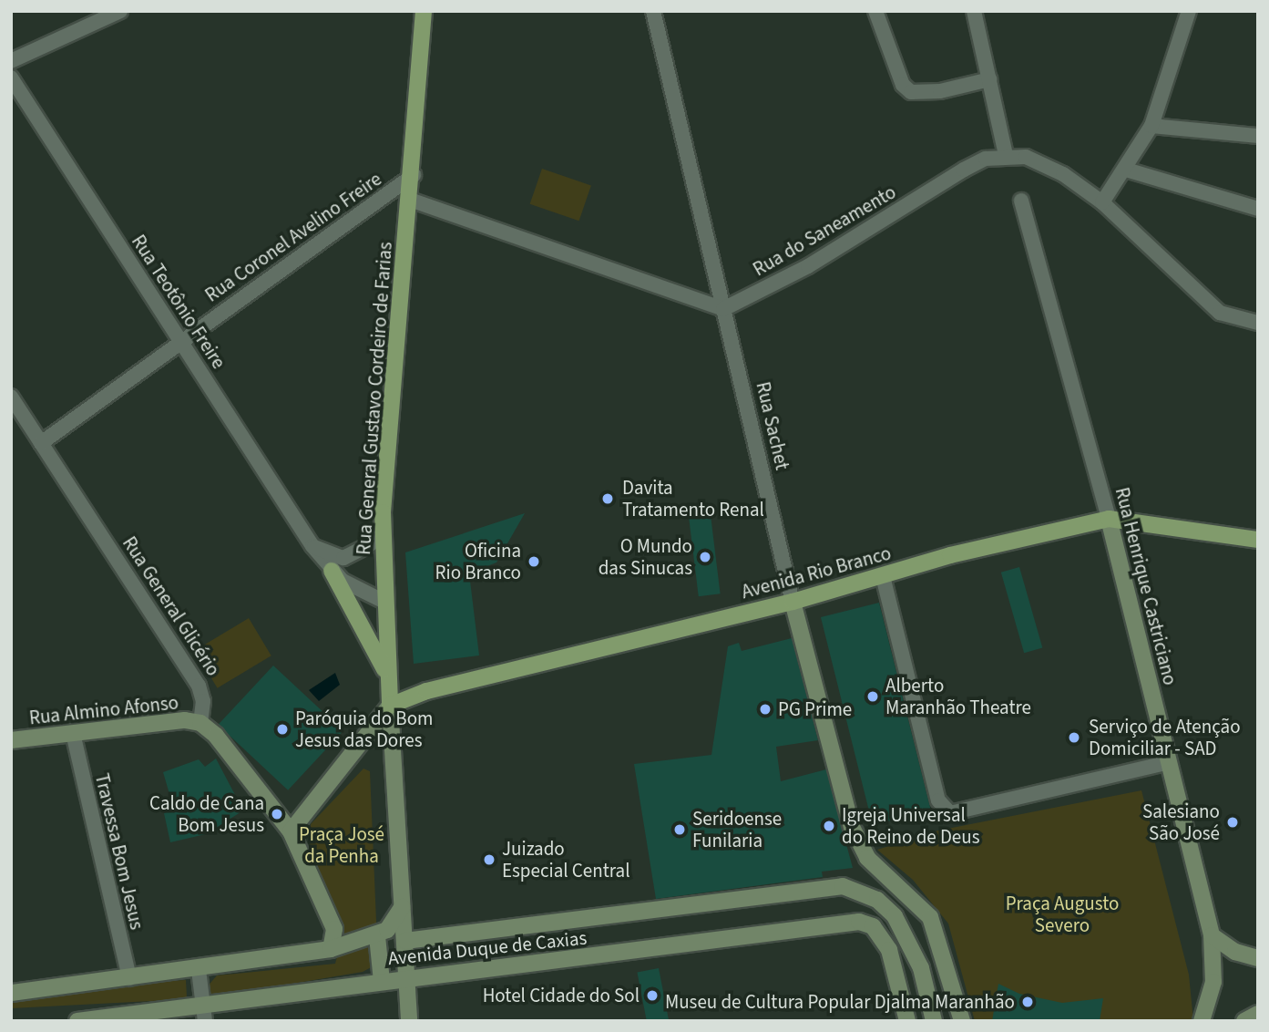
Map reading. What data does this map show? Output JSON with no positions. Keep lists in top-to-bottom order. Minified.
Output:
{"streets":{"main road":["Rua General Gustavo Cordeiro de Farias","Rua Sachet","Avenida Rio Branco","Rua Henrique Castriciano","Rua Almino Afonso","Avenida Duque de Caxias"],"street":["Rua do Saneamento","Rua Coronel Avelino Freire","Rua Teotônio Freire","Rua General Glicério","Travessa Bom Jesus"]},"crossings":[["Rua do Saneamento","Rua Sachet"],["Rua Coronel Avelino Freire","Rua Teotônio Freire"],["Rua Coronel Avelino Freire","Rua General Gustavo Cordeiro de Farias"],["Rua Coronel Avelino Freire","Rua General Glicério"],["Rua Teotônio Freire","Rua General Gustavo Cordeiro de Farias"],["Rua General Gustavo Cordeiro de Farias","Avenida Rio Branco"],["Rua General Gustavo Cordeiro de Farias","Avenida Duque de Caxias"],["Rua Sachet","Avenida Rio Branco"],["Avenida Rio Branco","Rua Henrique Castriciano"],["Rua General Glicério","Rua Almino Afonso"],["Rua Almino Afonso","Travessa Bom Jesus"],["Travessa Bom Jesus","Avenida Duque de Caxias"]],"parks":["Praça José da Penha","Praça Augusto Severo"],"places":["Davita Tratamento Renal","O Mundo das Sinucas","Oficina Rio Branco","Alberto Maranhão Theatre","PG Prime","Paróquia do Bom Jesus das Dores","Serviço de Atenção Domiciliar - SAD","Caldo de Cana Bom Jesus","Salesiano São José","Igreja Universal do Reino de Deus","Seridoense Funilaria","Juizado Especial Central","Hotel Cidade do Sol","Museu de Cultura Popular Djalma Maranhão"]}
